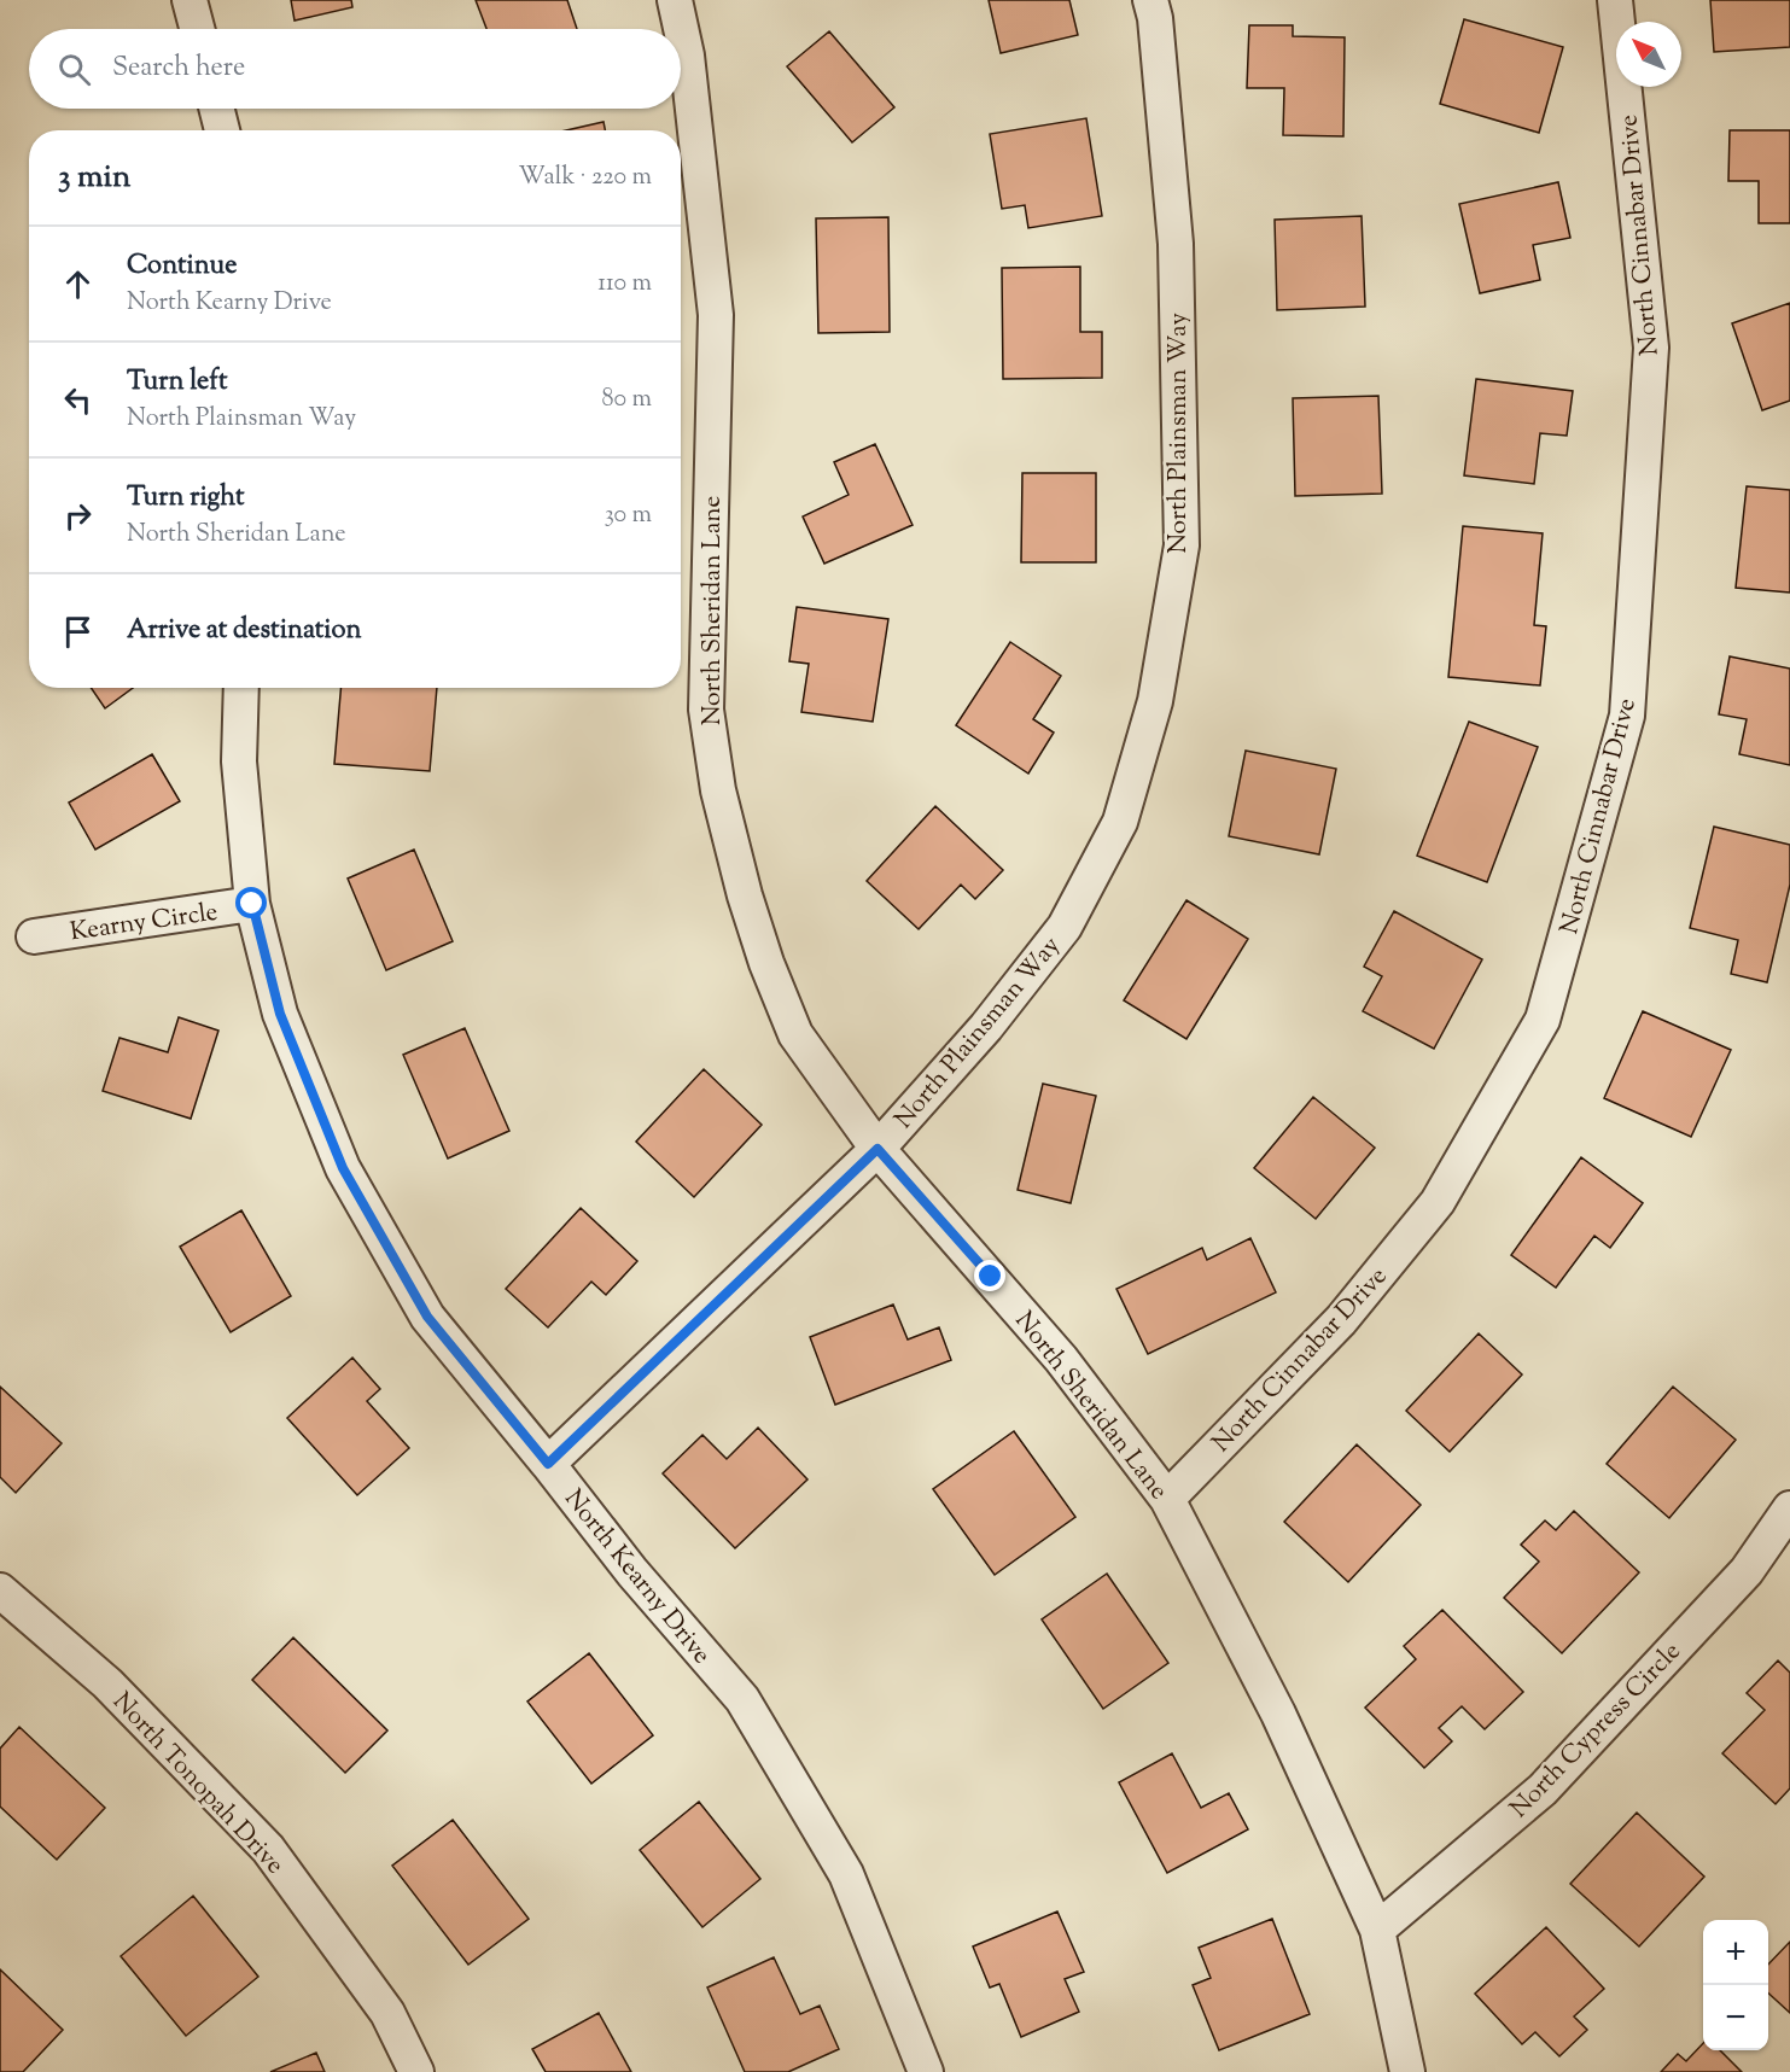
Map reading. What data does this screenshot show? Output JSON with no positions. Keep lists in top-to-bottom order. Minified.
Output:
{"streets":{"street":["North Cinnabar Drive","North Plainsman Way","North Sheridan Lane","Kearny Circle","North Kearny Drive","North Cypress Circle","North Tonopah Drive"]},"crossings":[["North Cinnabar Drive","North Sheridan Lane"],["North Plainsman Way","North Sheridan Lane"],["North Plainsman Way","North Kearny Drive"],["North Sheridan Lane","North Cypress Circle"],["Kearny Circle","North Kearny Drive"]],"north":"top left","page":{"search":"Search here","heading":["3 min","Walk · 220 m"],"list":[["Continue","North Kearny Drive","110 m"],["Turn left","North Plainsman Way","80 m"],["Turn right","North Sheridan Lane","30 m"],"Arrive at destination"],"map_buttons":["+","−"]}}
